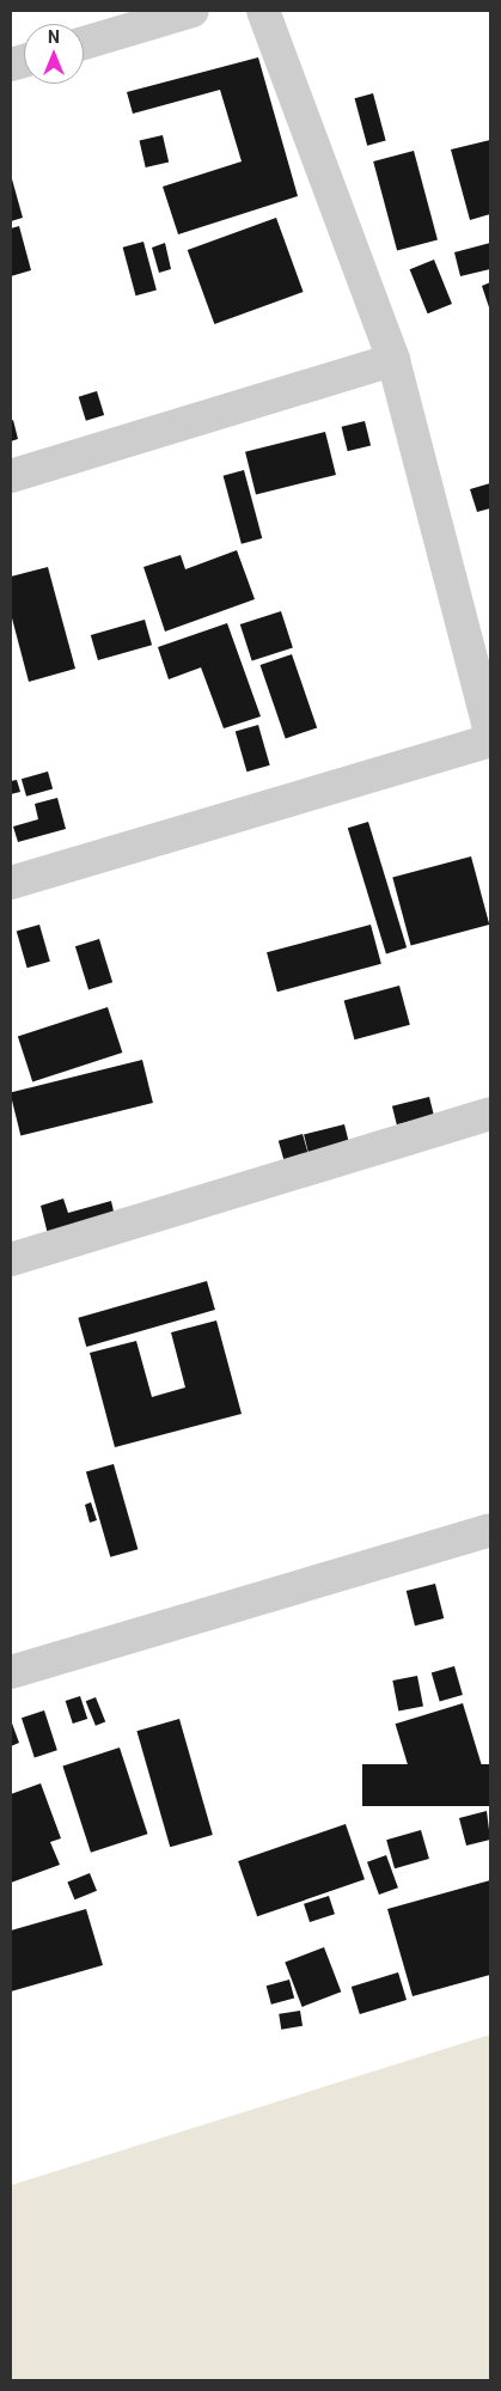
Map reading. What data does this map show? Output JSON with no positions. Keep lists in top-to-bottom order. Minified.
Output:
{"north":"top"}
